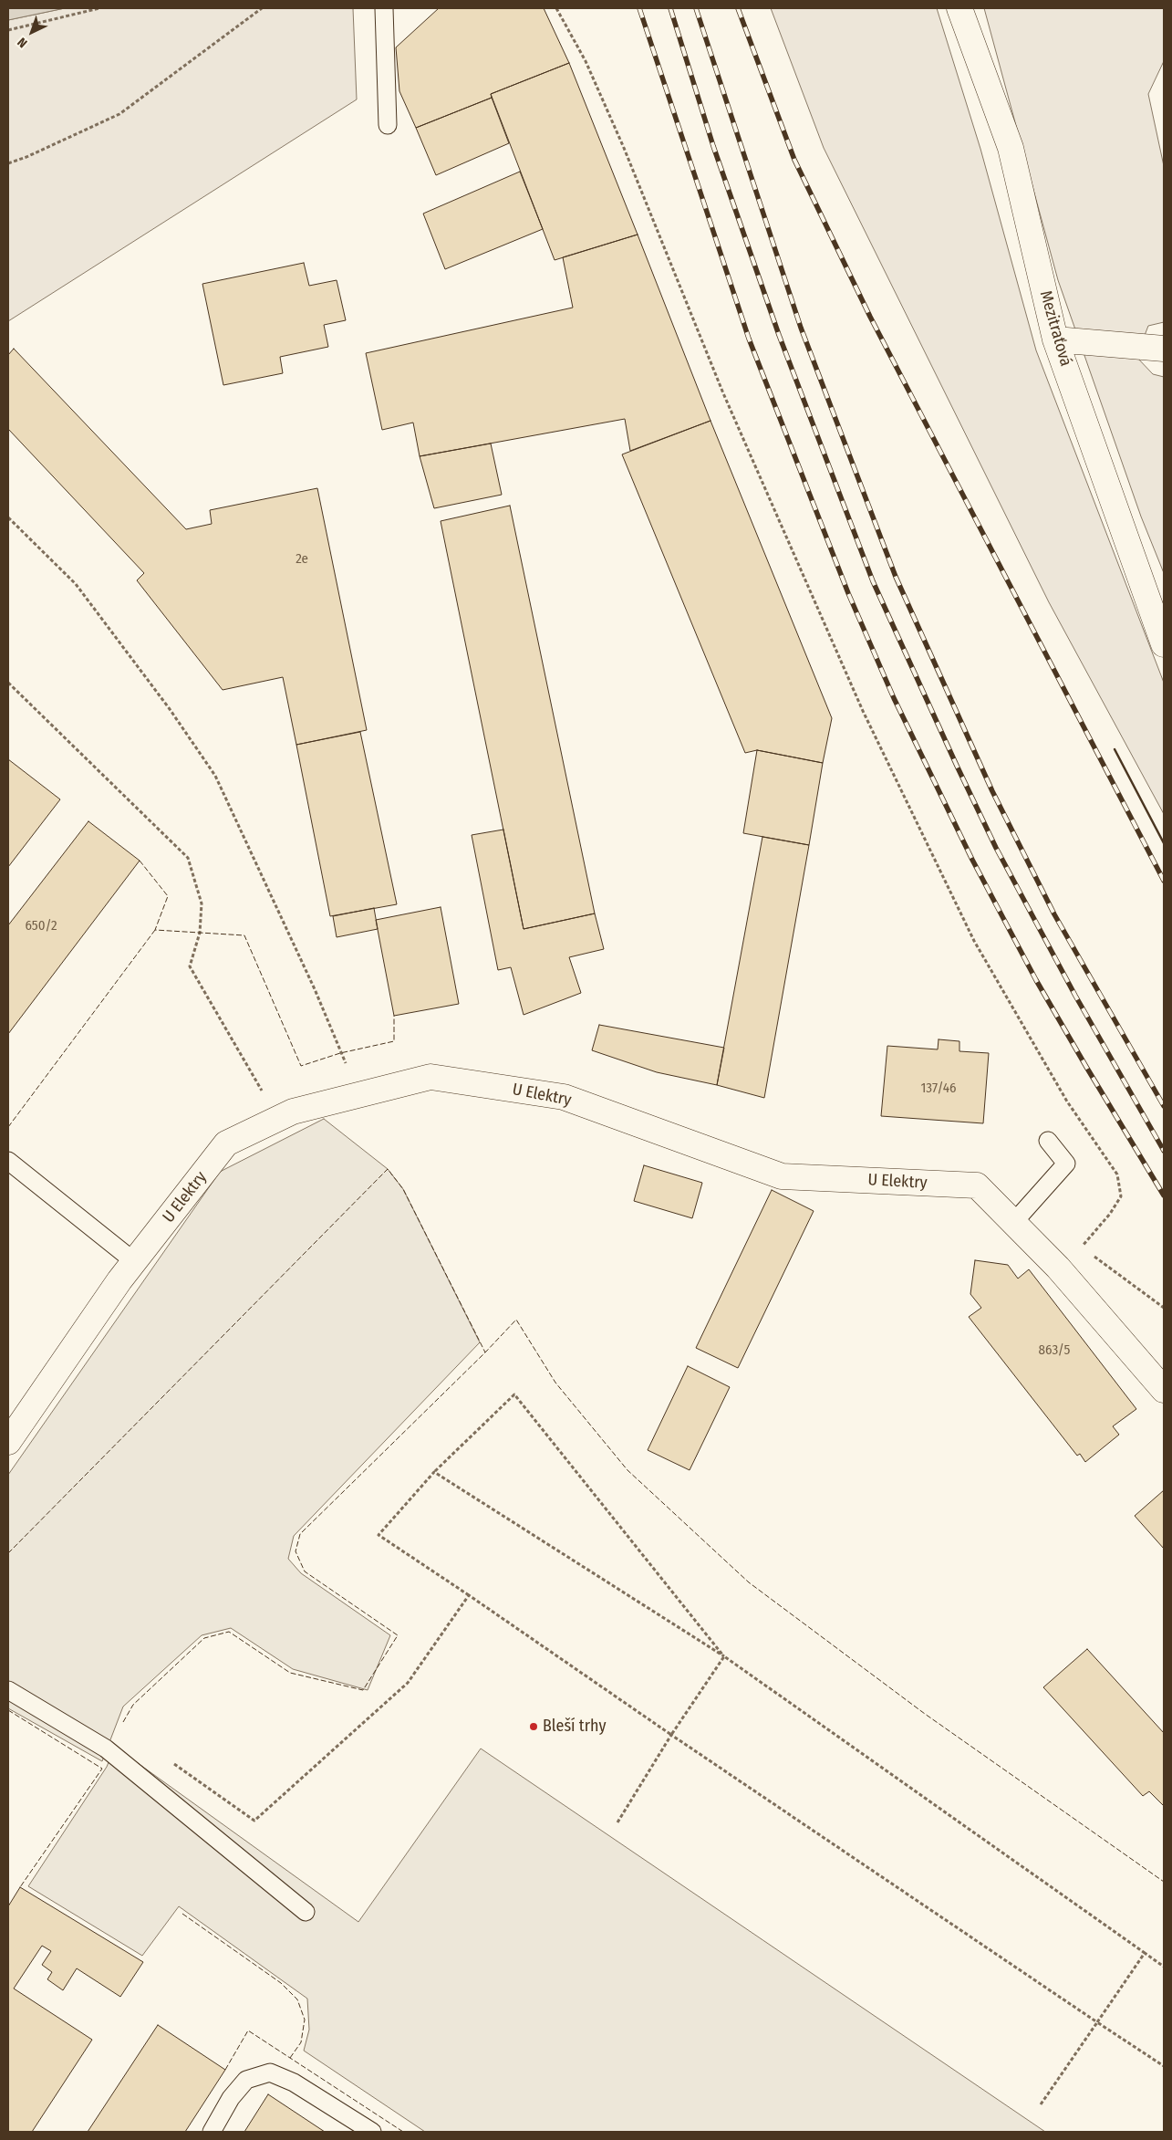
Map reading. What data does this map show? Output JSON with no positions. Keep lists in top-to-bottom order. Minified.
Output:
{"streets":{"street":["Mezitraťová","U Elektry"]},"places":["Bleší trhy"],"house_numbers":["2e","650/2","137/46","863/5"],"north":"bottom left"}
